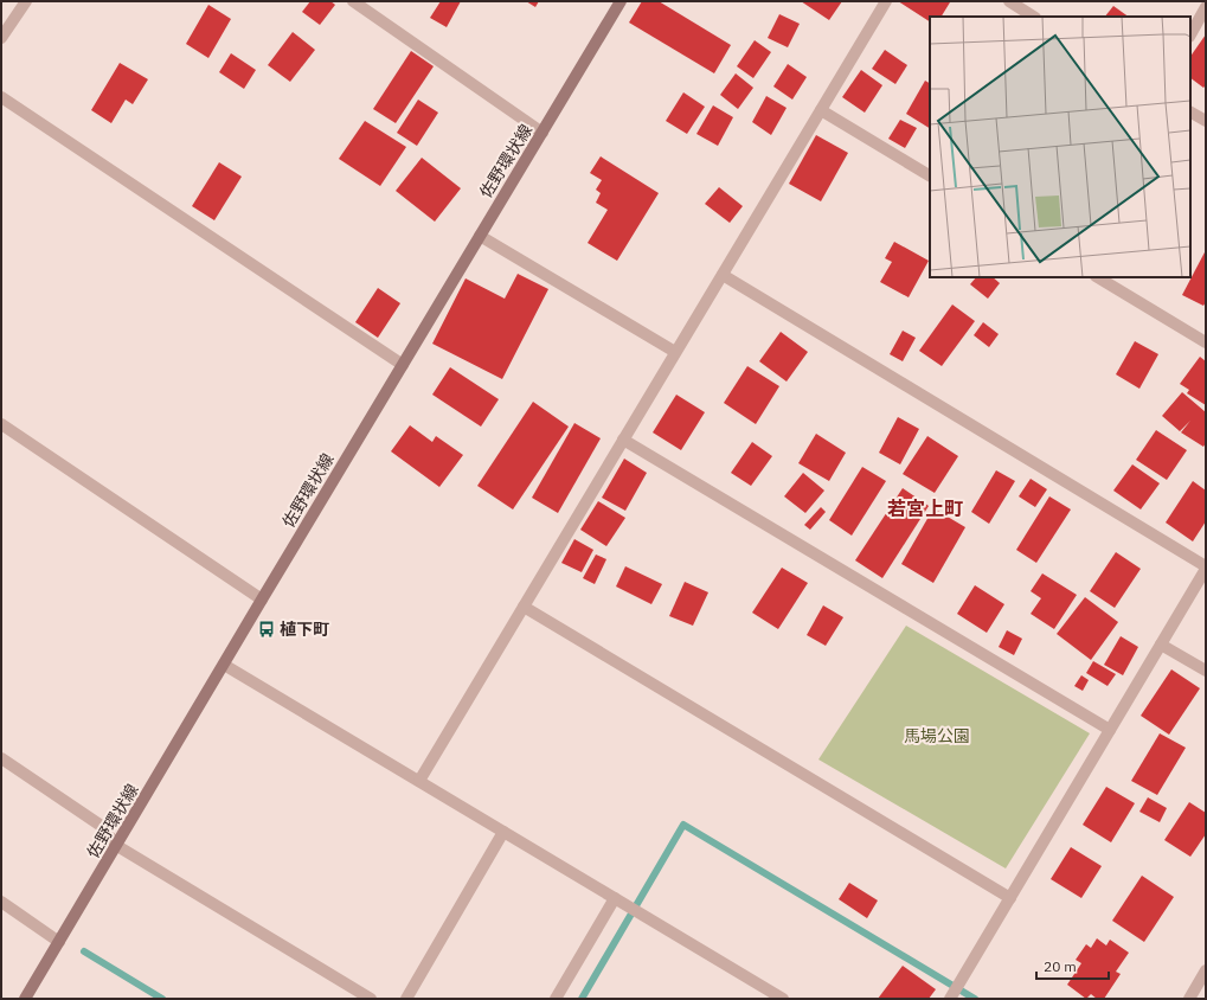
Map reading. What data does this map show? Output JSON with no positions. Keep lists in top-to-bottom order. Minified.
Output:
{"streets":{"main road":["佐野環状線"]},"districts":["若宮上町"],"parks":["馬場公園"],"places":{"bus stop":["植下町"]},"scale_bar":"20 m"}
